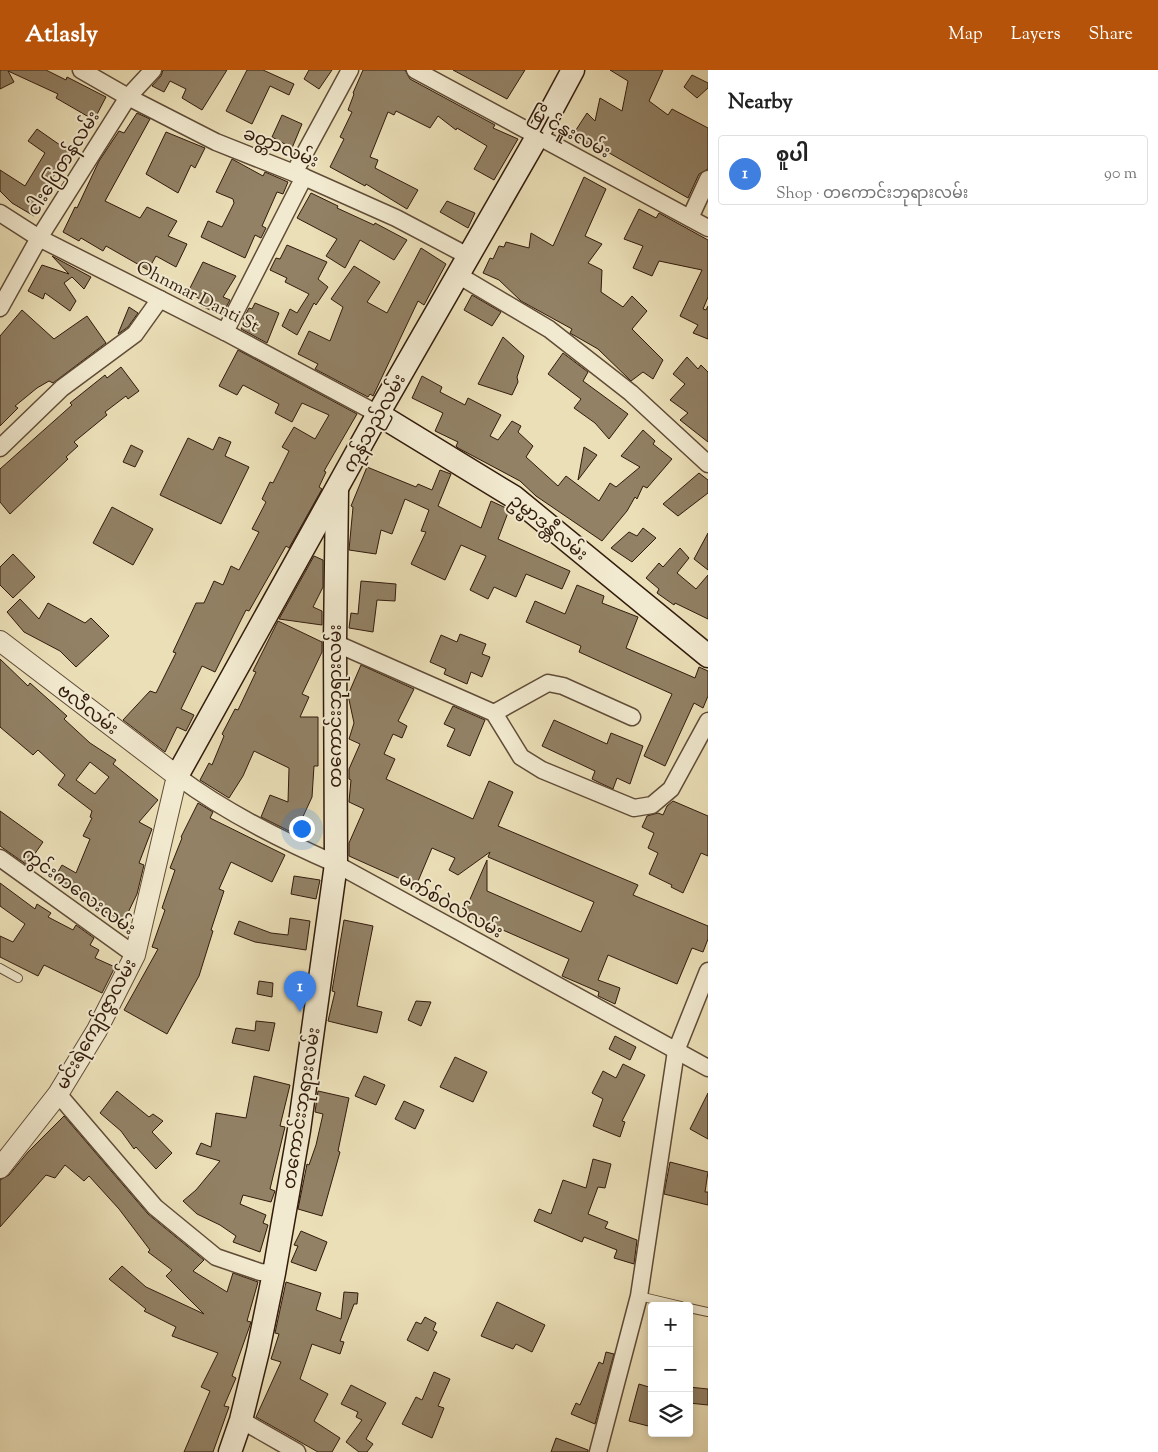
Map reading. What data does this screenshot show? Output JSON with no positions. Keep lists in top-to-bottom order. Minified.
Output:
{"streets":{"main road":["ကုန်သည်လမ်း","ဥမ္မာဒန္တီလမ်း","တကောင်းဘုရားလမ်း"],"street":["မြိုင်နူးလမ်း","ခတ္တာလမ်း","ငါးပြေတန်လမ်း","Ohnmar Danti St","ဗလီလမ်း","ကွင်းကလေးလမ်း","မက်စ်ဝဲလ်လမ်း","မင်းရဲကျော်ဇွာလမ်း"]},"crossings":[["မြိုင်နူးလမ်း","ကုန်သည်လမ်း"],["ခတ္တာလမ်း","ငါးပြေတန်လမ်း"],["ခတ္တာလမ်း","ကုန်သည်လမ်း"],["ငါးပြေတန်လမ်း","Ohnmar Danti St"],["Ohnmar Danti St","ကုန်သည်လမ်း"],["Ohnmar Danti St","ဥမ္မာဒန္တီလမ်း"],["ကုန်သည်လမ်း","ဥမ္မာဒန္တီလမ်း"],["ကုန်သည်လမ်း","တကောင်းဘုရားလမ်း"],["ကုန်သည်လမ်း","ဗလီလမ်း"],["ကုန်သည်လမ်း","မက်စ်ဝဲလ်လမ်း"],["ကုန်သည်လမ်း","မင်းရဲကျော်ဇွာလမ်း"],["တကောင်းဘုရားလမ်း","မက်စ်ဝဲလ်လမ်း"],["ဗလီလမ်း","မက်စ်ဝဲလ်လမ်း"],["ဗလီလမ်း","မင်းရဲကျော်ဇွာလမ်း"],["ကွင်းကလေးလမ်း","မင်းရဲကျော်ဇွာလမ်း"],["မက်စ်ဝဲလ်လမ်း","မင်းရဲကျော်ဇွာလမ်း"]],"page":{"header":"Atlasly","nav":["Map","Layers","Share"],"heading":"Nearby","list":[{"mark":"1","name":"စူပါ","note":"Shop · တကောင်းဘုရားလမ်း","value":"90 m"}],"pins":"1","map_buttons":["+","−"]}}
